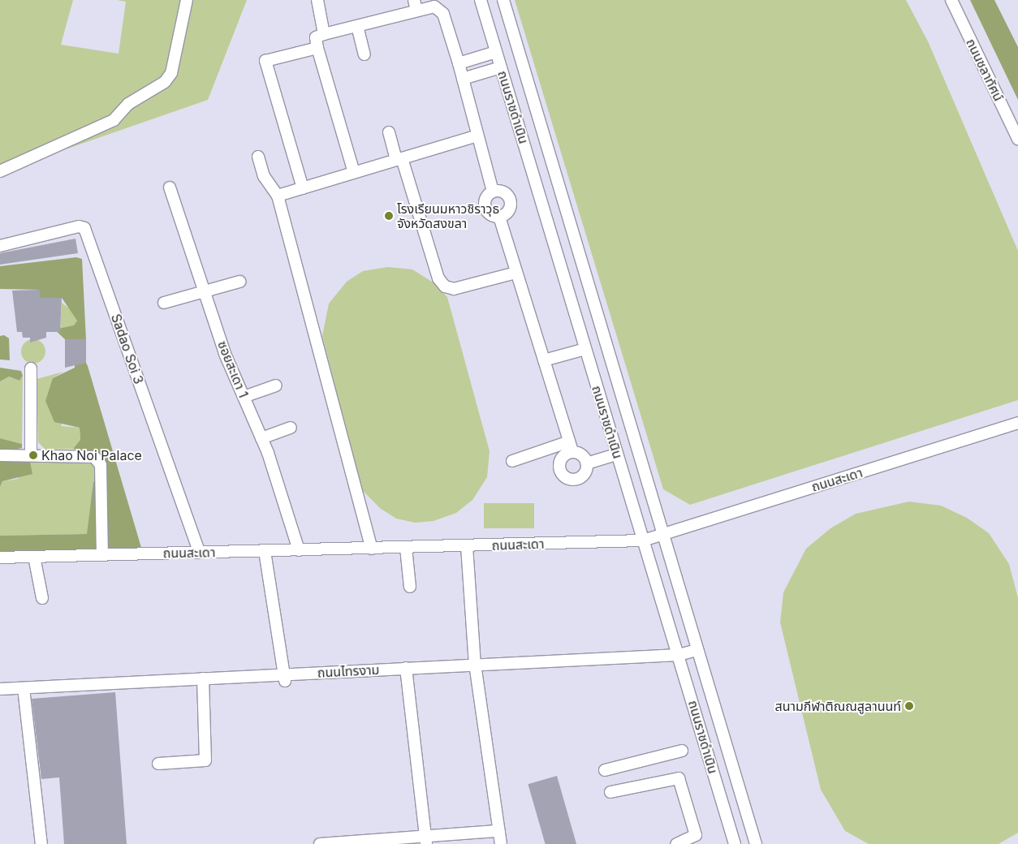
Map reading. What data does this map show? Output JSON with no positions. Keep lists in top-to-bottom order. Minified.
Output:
{"streets":{"street":["ถนนชลาทัศน์","ถนนราชดำเนิน","Sadao Soi 3","ซอยสะเดา 1","ถนนสะเดา","ถนนไทรงาม"]},"crossings":[["ถนนราชดำเนิน","ถนนสะเดา"],["ถนนราชดำเนิน","ถนนไทรงาม"],["Sadao Soi 3","ถนนสะเดา"],["ซอยสะเดา 1","ถนนสะเดา"]],"places":["โรงเรียนมหาวชิราวุธ จังหวัดสงขลา","Khao Noi Palace","สนามกีฬาติณณสูลานนท์"]}
